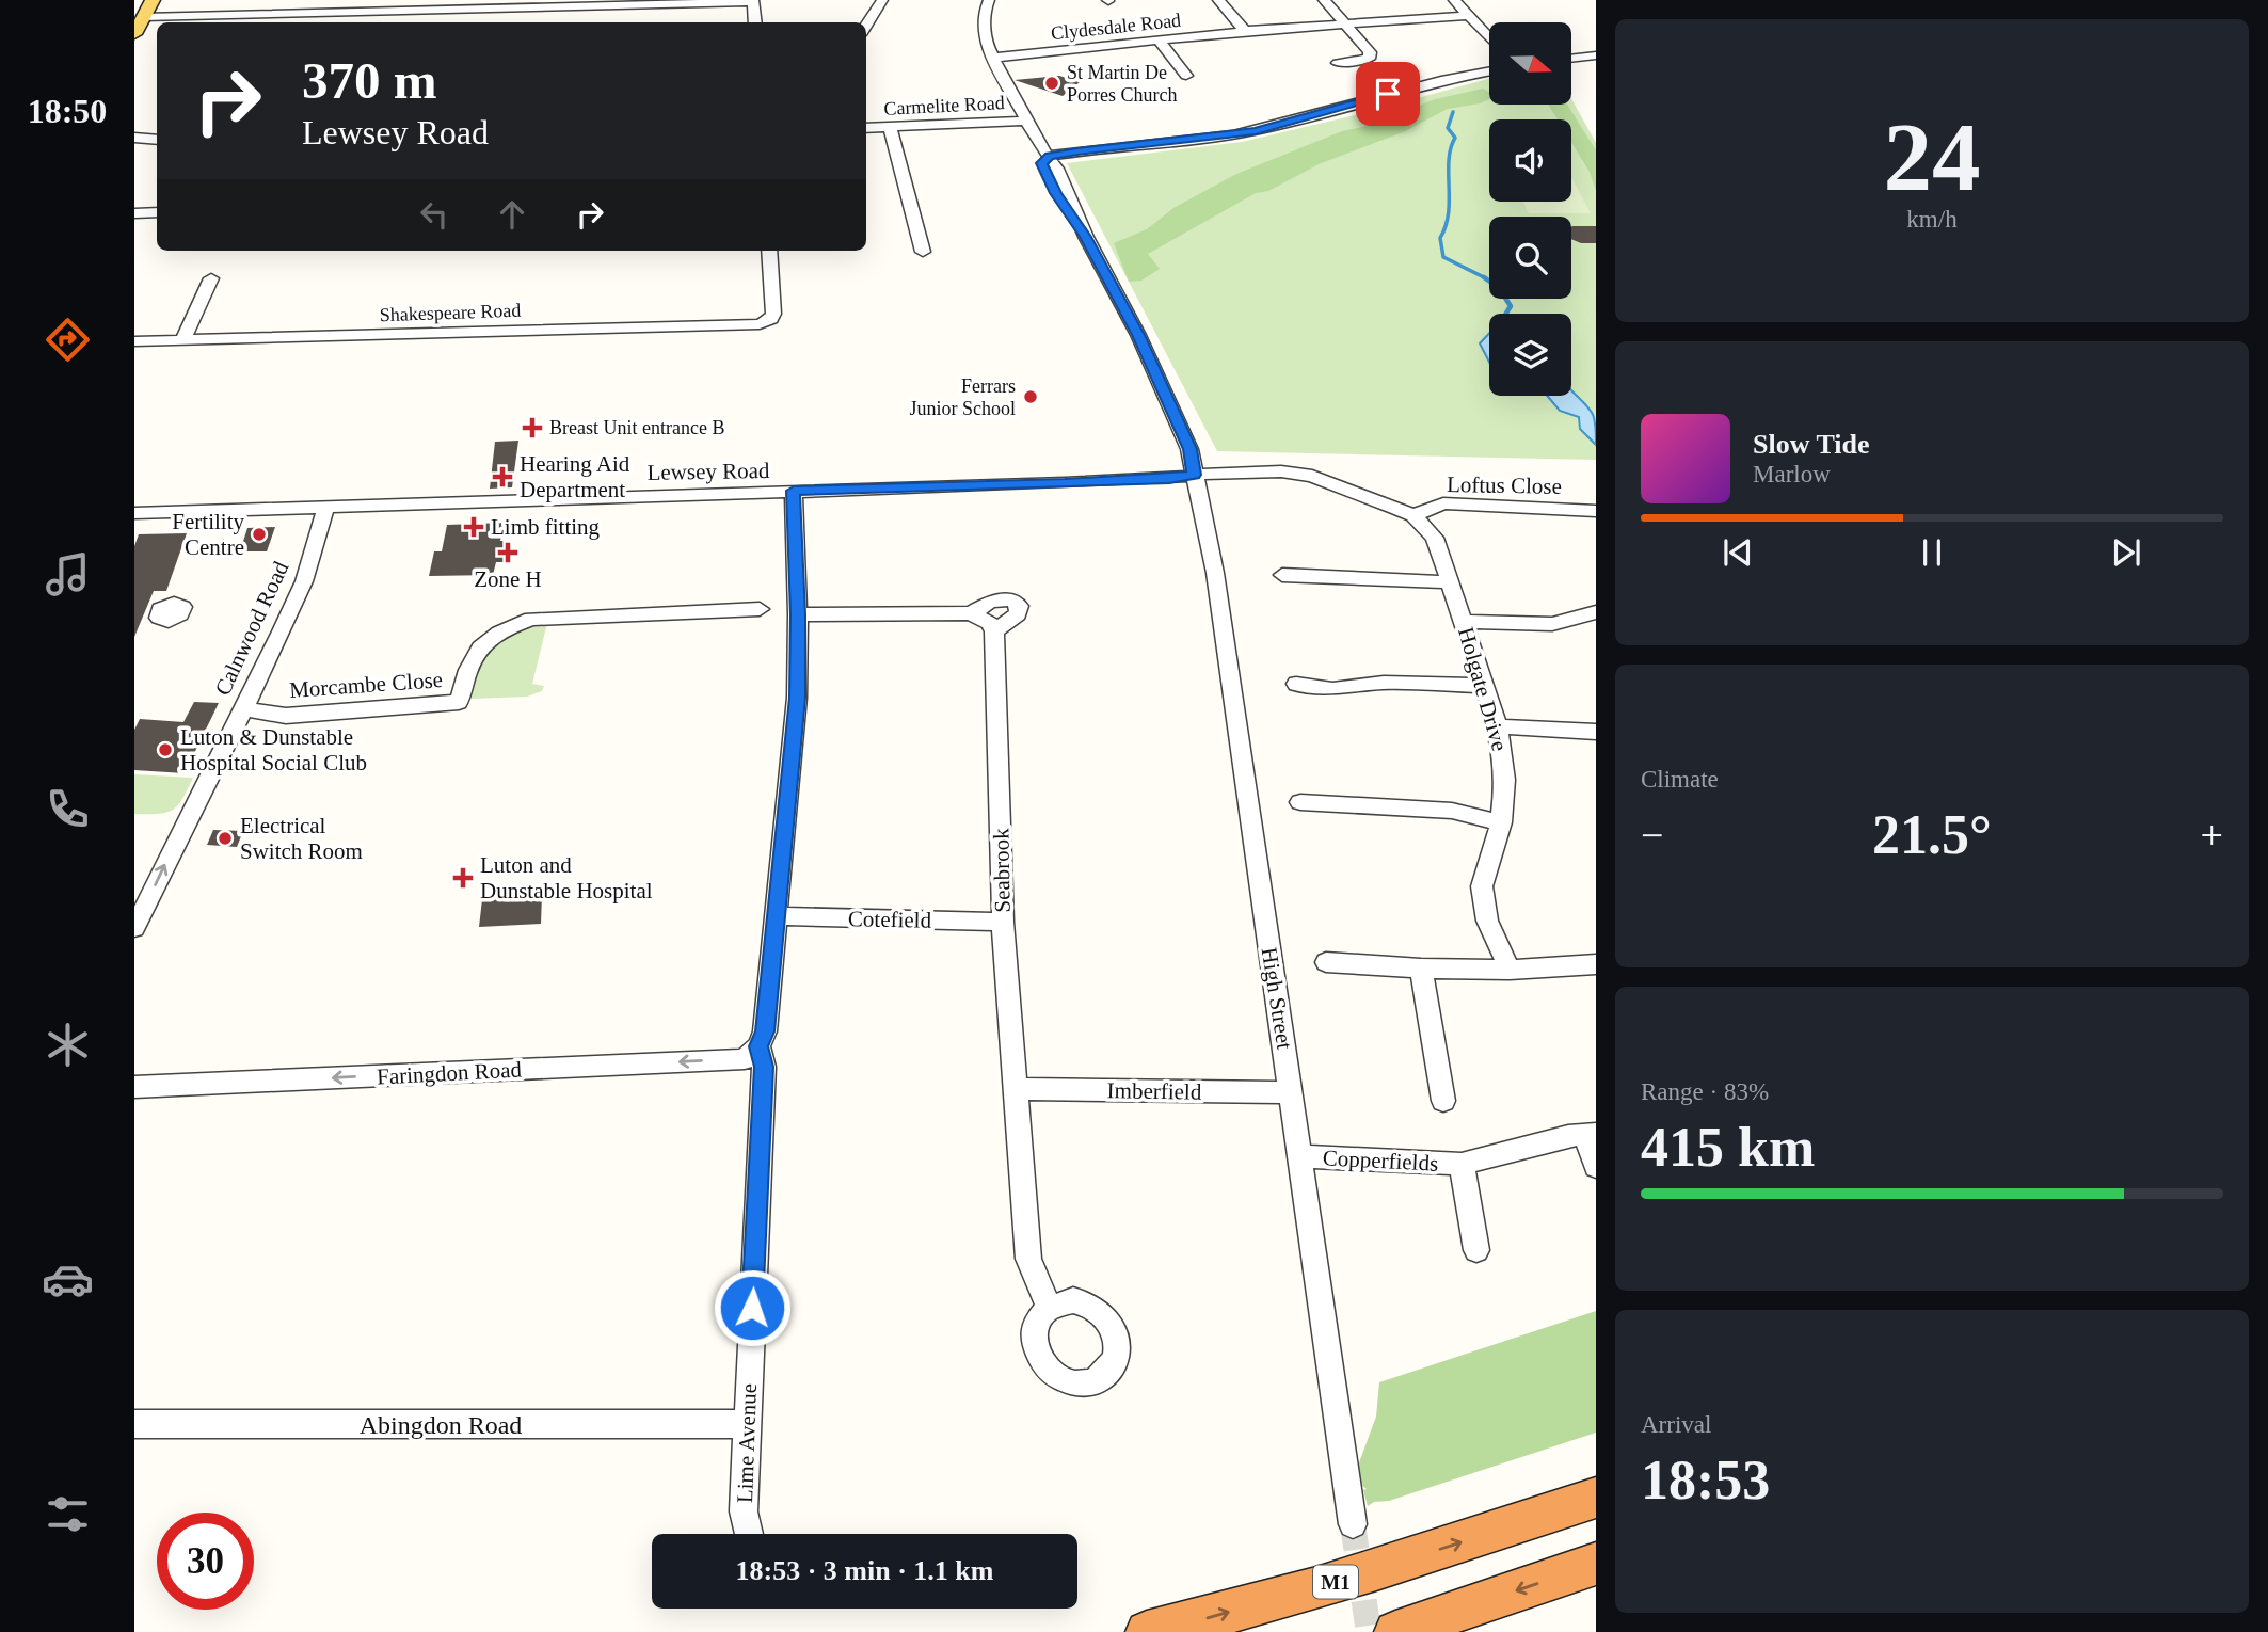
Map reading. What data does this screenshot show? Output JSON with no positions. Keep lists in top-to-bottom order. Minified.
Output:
{"streets":{"highway":["M1"],"street":["Clydesdale Road","Carmelite Road","Shakespeare Road","Lewsey Road","Loftus Close","Calnwood Road","Morcambe Close","Holgate Drive","Seabrook","Cotefield","High Street","Faringdon Road","Imberfield","Copperfields","Abingdon Road","Lime Avenue"]},"crossings":[["Lewsey Road","Calnwood Road"],["Lewsey Road","Holgate Drive"],["Lewsey Road","High Street"],["Lewsey Road","Lime Avenue"],["Loftus Close","Holgate Drive"],["Calnwood Road","Morcambe Close"],["Holgate Drive","High Street"],["Seabrook","Cotefield"],["Seabrook","Imberfield"],["Cotefield","Lime Avenue"],["High Street","Imberfield"],["High Street","Copperfields"],["Faringdon Road","Lime Avenue"],["Abingdon Road","Lime Avenue"]],"one_way":["Calnwood Road","Faringdon Road"],"places":{"other":["St Martin De Porres Church","Ferrars Junior School","Fertility Centre","Luton & Dunstable Hospital Social Club","Electrical Switch Room"],"health":["Breast Unit entrance B","Hearing Aid Department","Limb fitting","Zone H","Luton and Dunstable Hospital"]},"north":"right","page":{"tabs":"18:50","tile":[["24","km/h"],"Climate",["Range · 83%","415 km"],["Arrival","18:53"]],"turn":["370 m","Lewsey Road"],"song":["Slow Tide","Marlow"],"heat":["−","21.5°","+"],"limit":"30","trip":"18:53 · 3 min · 1.1 km"}}
